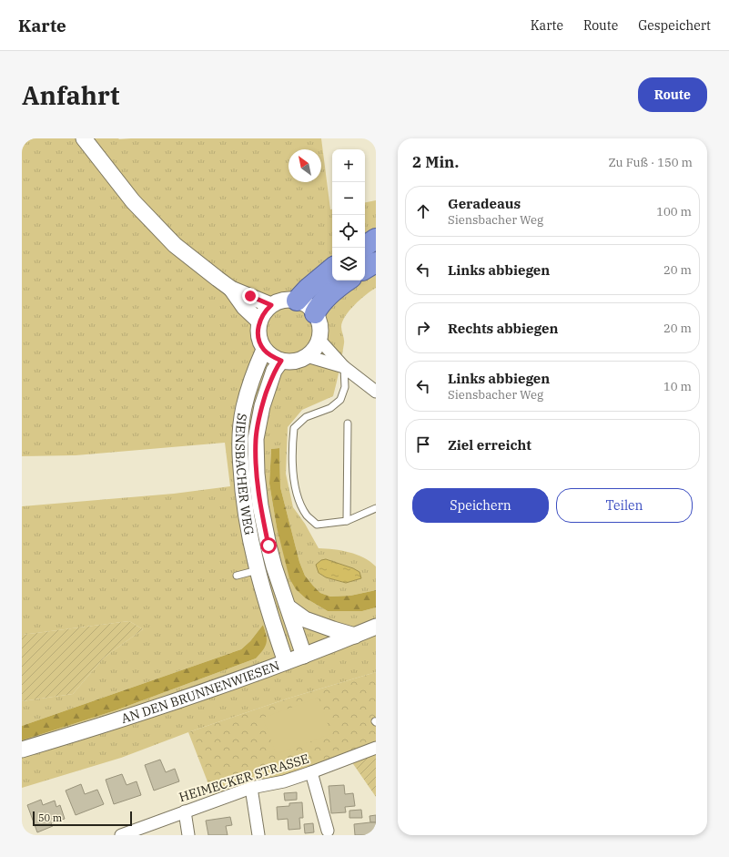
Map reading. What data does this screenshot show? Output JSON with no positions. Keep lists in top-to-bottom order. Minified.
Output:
{"streets":{"street":["SIENSBACHER WEG","AN DEN BRUNNENWIESEN","HEIMECKER STRASSE"]},"crossings":[["SIENSBACHER WEG","AN DEN BRUNNENWIESEN"]],"scale_bar":"50 m","north":"top left","page":{"header":"Karte","nav":["Karte","Route","Gespeichert"],"buttons":["Route",["Speichern","Teilen"]],"title":"Anfahrt","heading":["2 Min.","Zu Fuß · 150 m"],"map_buttons":["+","−"],"list":[["Geradeaus","Siensbacher Weg","100 m"],["Links abbiegen","20 m"],["Rechts abbiegen","20 m"],["Links abbiegen","Siensbacher Weg","10 m"],"Ziel erreicht"],"scale":"50 m"}}
